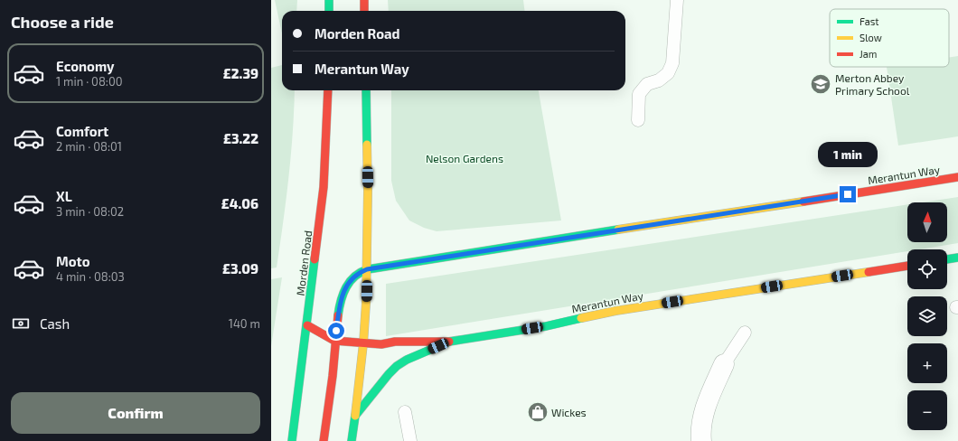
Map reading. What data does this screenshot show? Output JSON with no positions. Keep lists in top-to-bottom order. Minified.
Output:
{"streets":{"main road":["Merantun Way","Morden Road"]},"parks":["Nelson Gardens"],"places":{"school or university":["Merton Abbey Primary School"],"shop":["Wickes"]},"legend":["Fast","Slow","Jam"],"north":"top","page":{"heading":"Choose a ride","banner":["Morden Road","Merantun Way"],"list":[{"name":"Economy","note":"1 min · 08:00","value":"£2.39"},{"name":"Comfort","note":"2 min · 08:01","value":"£3.22"},{"name":"XL","note":"3 min · 08:02","value":"£4.06"},{"name":"Moto","note":"4 min · 08:03","value":"£3.09"}],"bubble":"1 min","map_buttons":["+","−"],"pay":["Cash","140 m"],"buttons":"Confirm"}}
